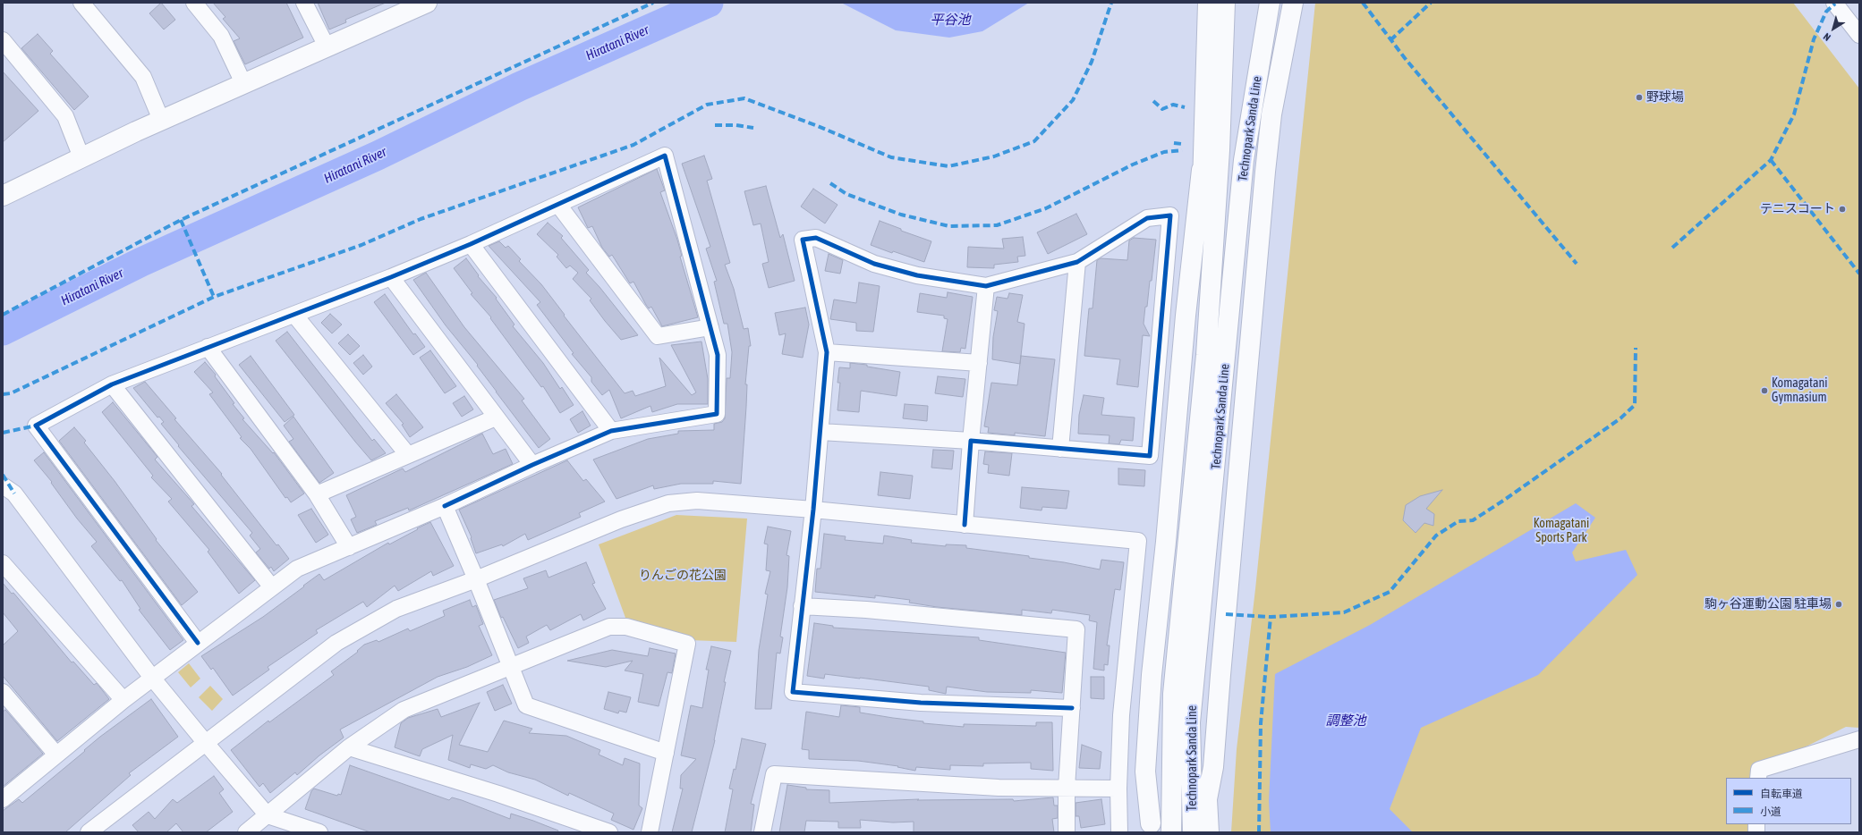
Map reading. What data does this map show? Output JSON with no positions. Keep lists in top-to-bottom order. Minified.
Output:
{"streets":{"main road":["Technopark Sanda Line"]},"water":["平谷池","Hiratani River","調整池"],"parks":["Komagatani Sports Park","りんごの花公園"],"places":["野球場","テニスコート","Komagatani Gymnasium","駒ヶ谷運動公園 駐車場"],"legend":["自転車道","小道"],"north":"bottom left"}
